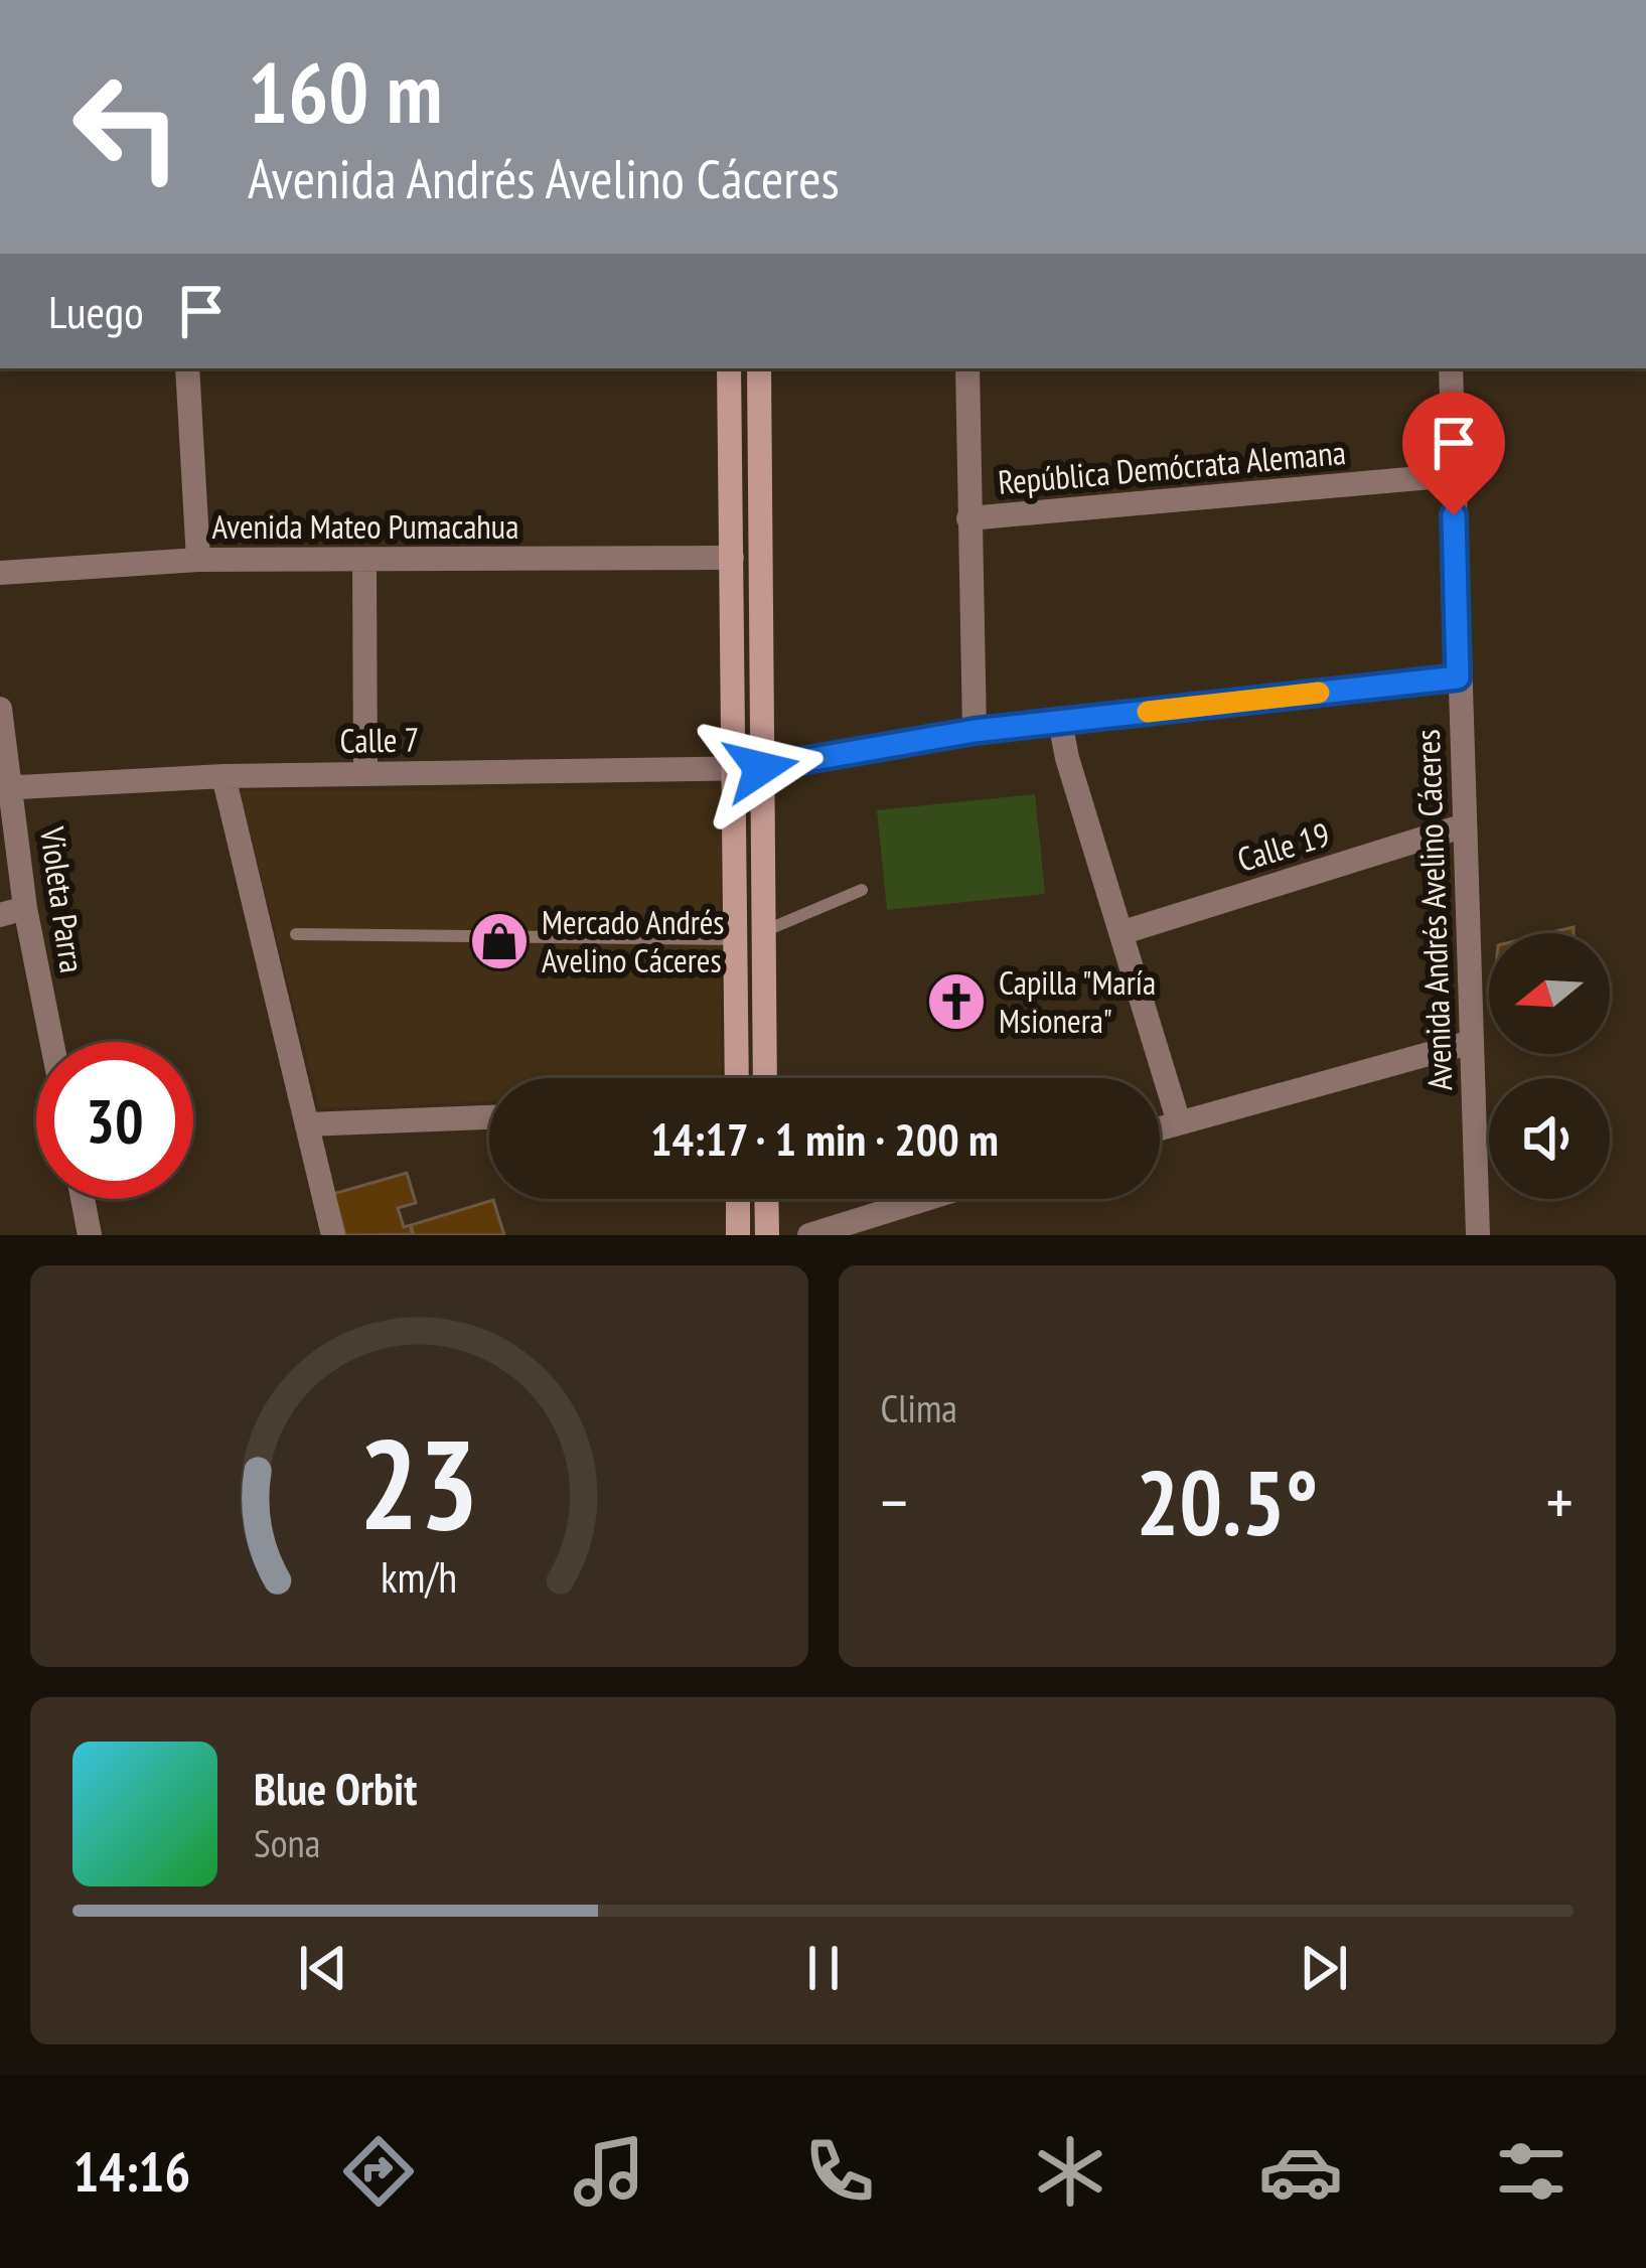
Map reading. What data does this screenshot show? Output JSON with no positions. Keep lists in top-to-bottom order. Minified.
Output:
{"streets":{"street":["República Demócrata Alemana","Avenida Mateo Pumacahua","Calle 7","Calle 19","Violeta Parra","Avenida Andrés Avelino Cáceres"]},"crossings":[["República Demócrata Alemana","Avenida Andrés Avelino Cáceres"],["Calle 7","Violeta Parra"],["Calle 7","Avenida Andrés Avelino Cáceres"],["Calle 19","Avenida Andrés Avelino Cáceres"]],"places":{"shop":["Mercado Andrés Avelino Cáceres"],"church":["Capilla \"María Msionera\""]},"north":"left","page":{"turn":["160 m","Avenida Andrés Avelino Cáceres"],"then":"Luego","limit":"30","trip":"14:17 · 1 min · 200 m","tile":"Clima","heat":["−","20.5°","+"],"song":["Blue Orbit","Sona"],"tabs":"14:16","gauge":["23","km/h"]}}
